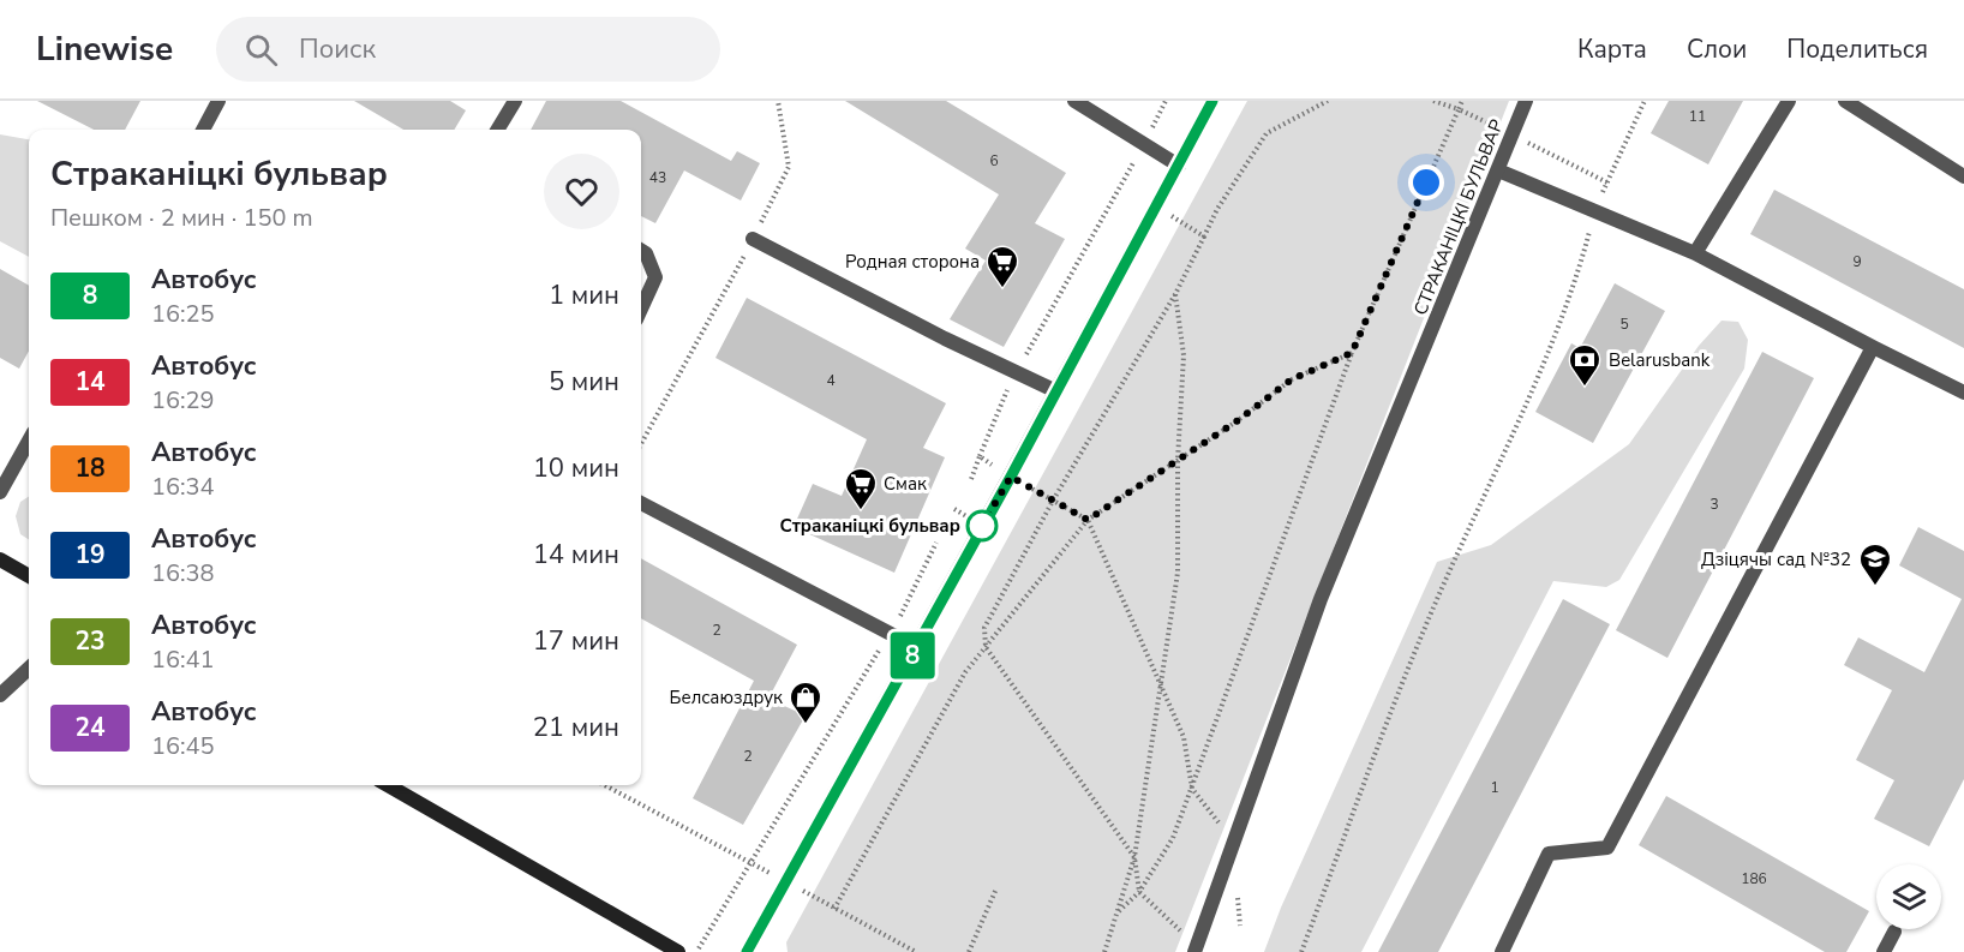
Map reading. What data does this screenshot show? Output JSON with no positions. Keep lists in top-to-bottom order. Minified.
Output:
{"streets":{"street":["СТРАКАНІЦКІ БУЛЬВАР"]},"places":{"supermarket":["Родная сторона","Смак"],"bank":["Belarusbank"],"other":["Страканіцкі бульвар"],"school or university":["Дзіцячы сад №32"],"shop":["Белсаюздрук"]},"lines":["bus line 8"],"house_numbers":["11","6","43","9","5","4","3","2","2","1","186"],"page":{"header":"Linewise","search":"Поиск","nav":["Карта","Слои","Поделиться"],"on_map":"8","heading":["Страканіцкі бульвар","Пешком · 2 мин · 150 m"],"list":[{"mark":"8","name":"Автобус","note":"16:25","value":"1 мин"},{"mark":"14","name":"Автобус","note":"16:29","value":"5 мин"},{"mark":"18","name":"Автобус","note":"16:34","value":"10 мин"},{"mark":"19","name":"Автобус","note":"16:38","value":"14 мин"},{"mark":"23","name":"Автобус","note":"16:41","value":"17 мин"},{"mark":"24","name":"Автобус","note":"16:45","value":"21 мин"}]}}
